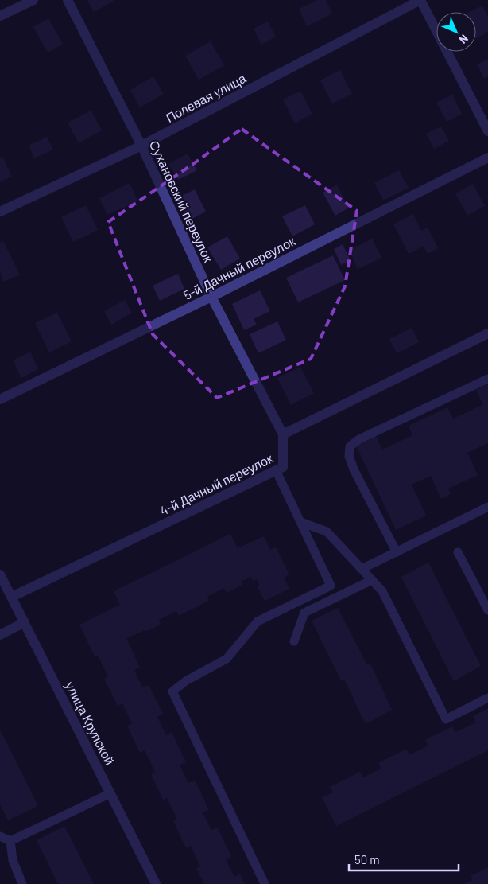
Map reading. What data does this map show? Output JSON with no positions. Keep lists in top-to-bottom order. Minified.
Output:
{"streets":{"street":["Полевая улица","Сухановский переулок","5-й Дачный переулок","4-й Дачный переулок","улица Крупской"]},"crossings":[["Полевая улица","Сухановский переулок"],["Сухановский переулок","5-й Дачный переулок"],["Сухановский переулок","4-й Дачный переулок"],["4-й Дачный переулок","улица Крупской"]],"scale_bar":"50 m","north":"bottom right"}
